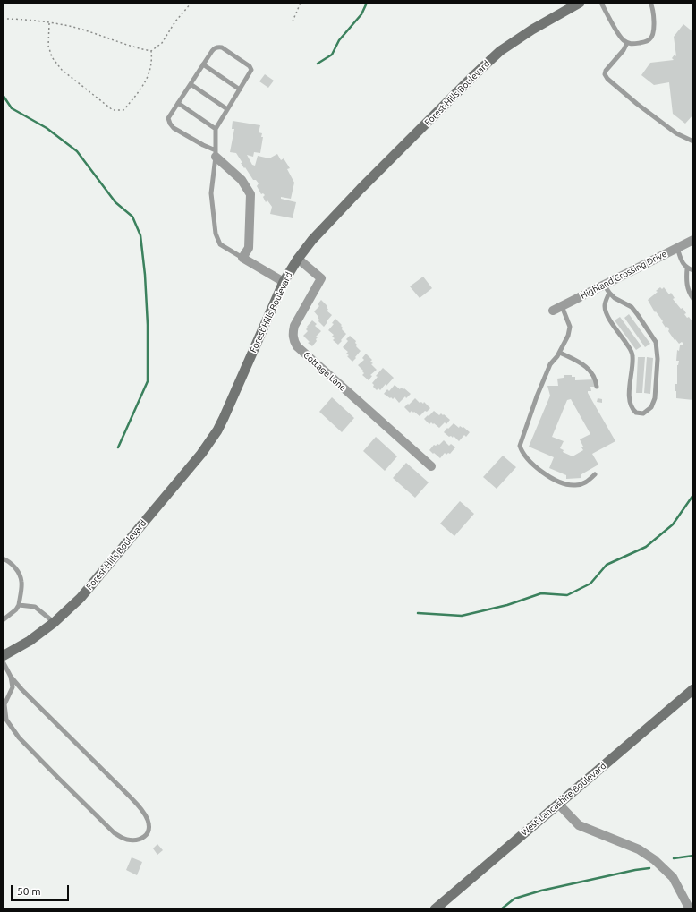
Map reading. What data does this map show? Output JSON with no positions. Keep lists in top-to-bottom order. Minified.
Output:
{"streets":{"main road":["Forest Hills Boulevard","West Lancashire Boulevard"],"street":["Highland Crossing Drive","Cottage Lane"]},"crossings":[["Forest Hills Boulevard","Cottage Lane"]],"scale_bar":"50 m"}
